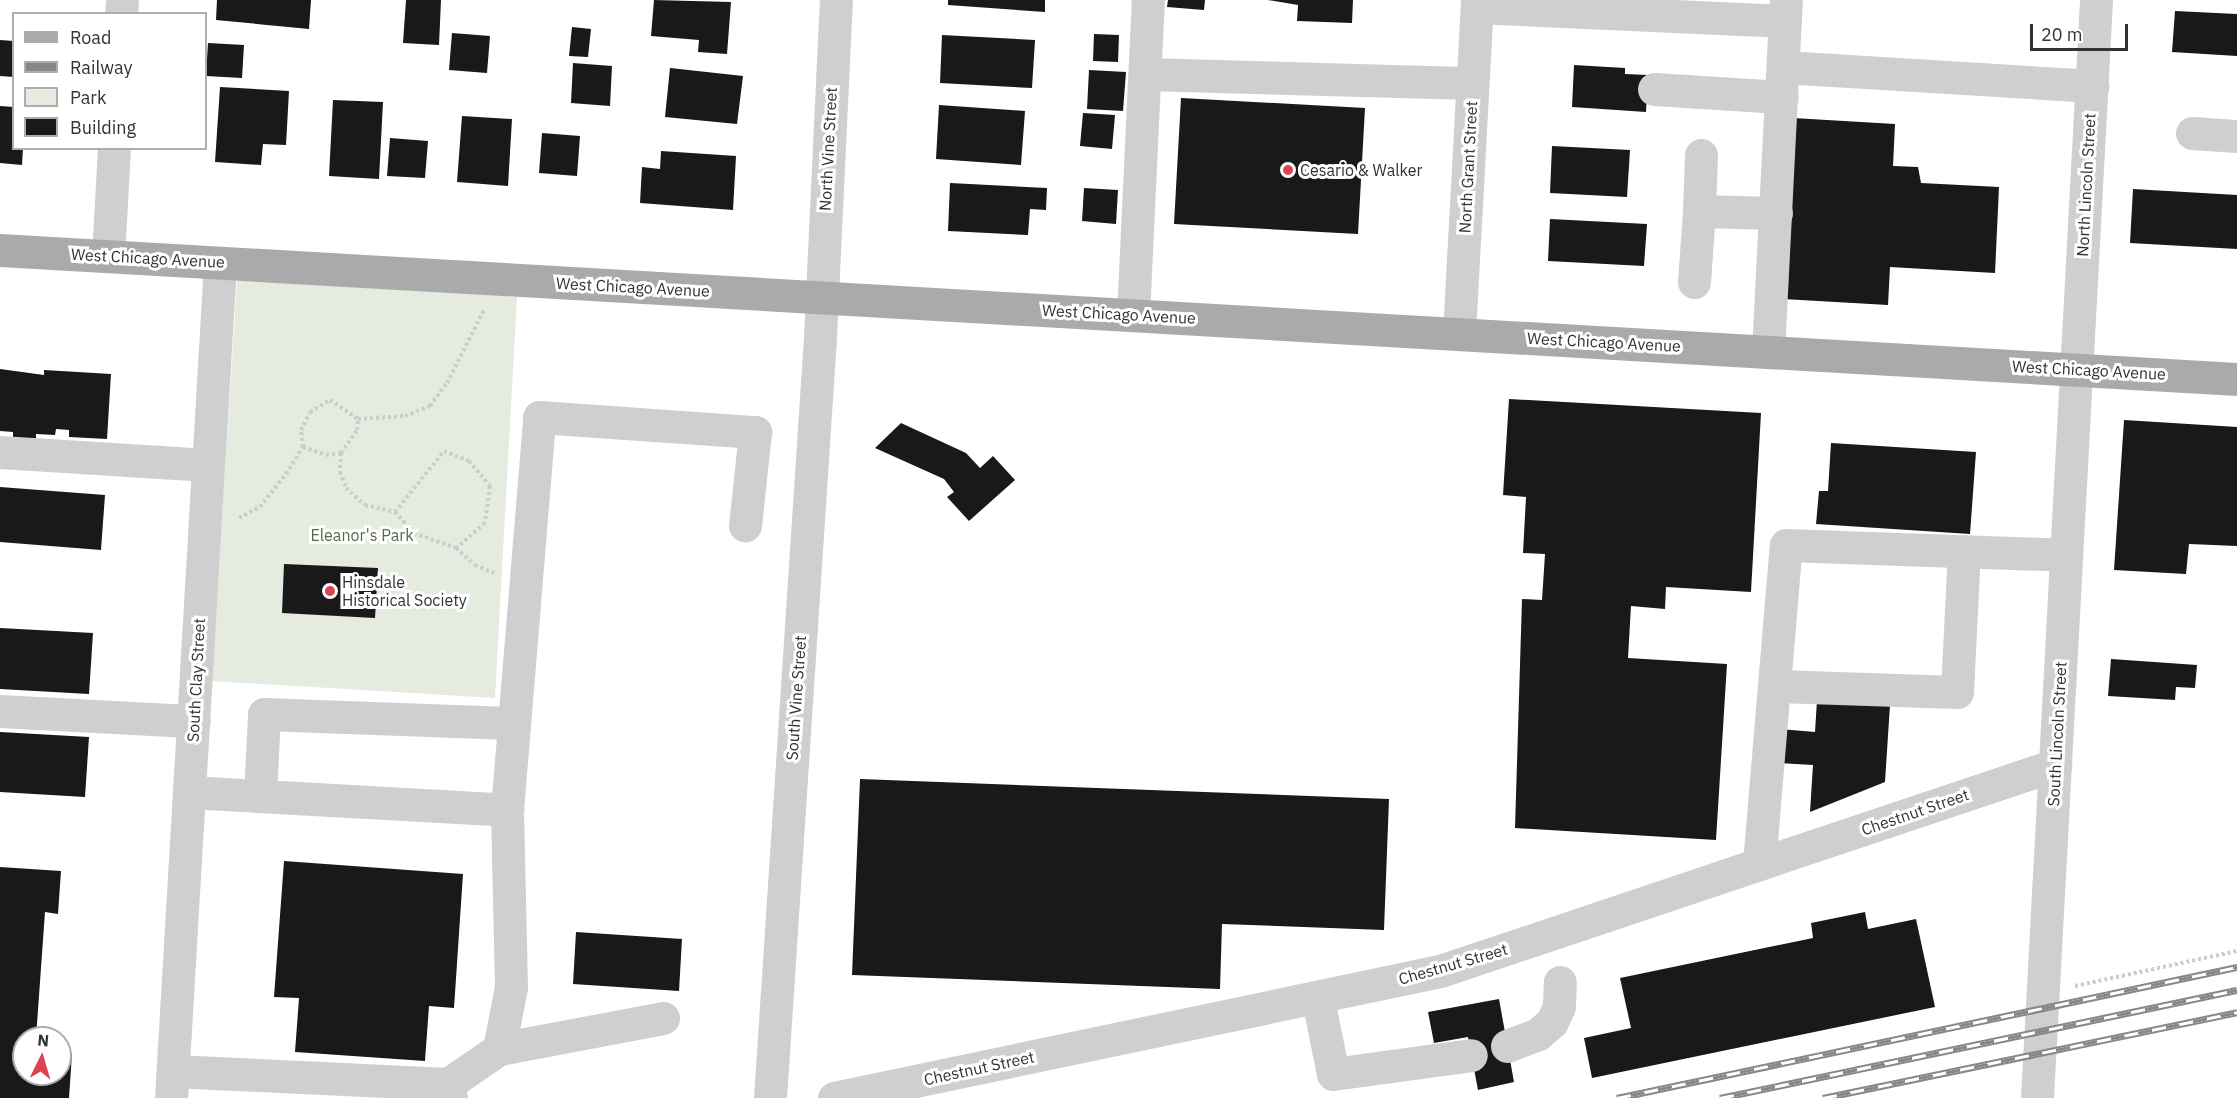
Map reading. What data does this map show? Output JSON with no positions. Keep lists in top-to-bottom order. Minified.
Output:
{"streets":{"main road":["West Chicago Avenue"],"street":["North Vine Street","North Grant Street","North Lincoln Street","South Clay Street","South Vine Street","South Lincoln Street","Chestnut Street"]},"crossings":[["North Vine Street","West Chicago Avenue"],["North Vine Street","South Vine Street"],["North Grant Street","West Chicago Avenue"],["North Lincoln Street","West Chicago Avenue"],["North Lincoln Street","South Lincoln Street"],["West Chicago Avenue","South Clay Street"],["West Chicago Avenue","South Vine Street"],["West Chicago Avenue","South Lincoln Street"],["South Lincoln Street","Chestnut Street"]],"parks":["Eleanor's Park"],"places":["Cesario & Walker","Hinsdale Historical Society"],"legend":["Road","Railway","Park","Building"],"scale_bar":"20 m","north":"top"}
